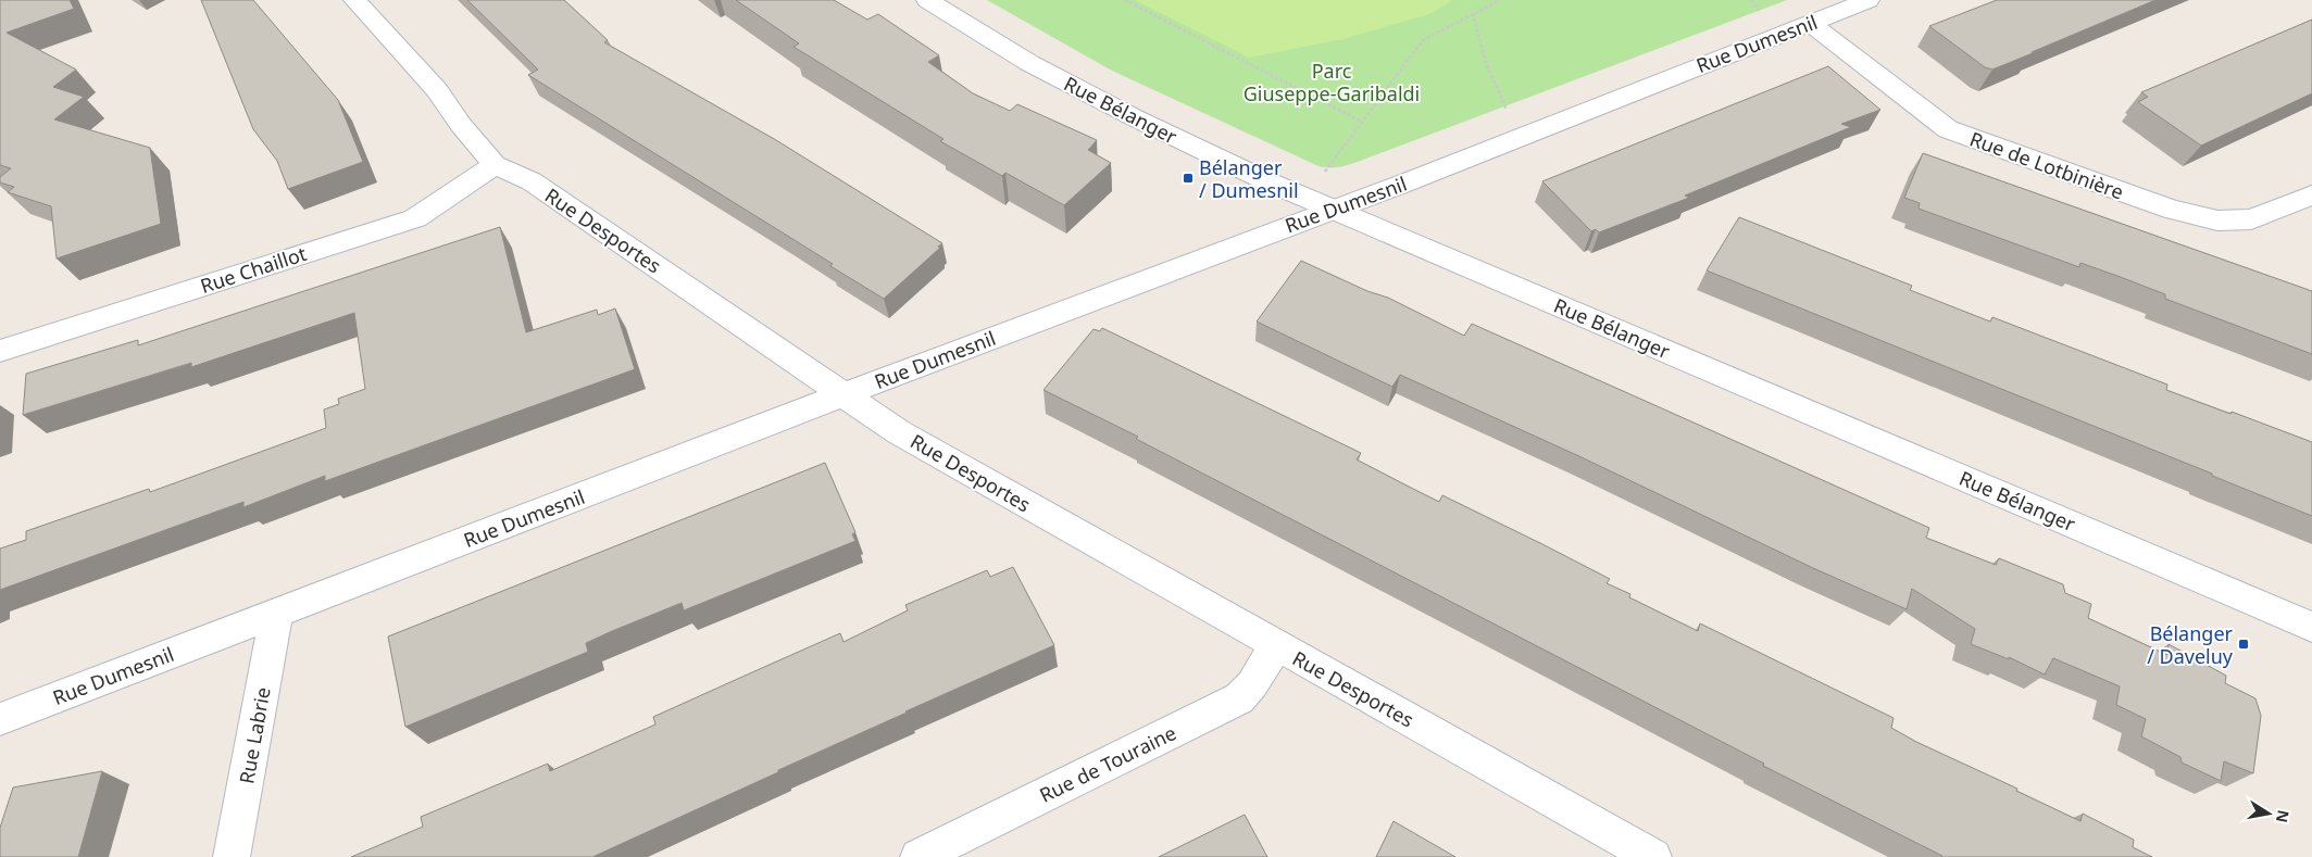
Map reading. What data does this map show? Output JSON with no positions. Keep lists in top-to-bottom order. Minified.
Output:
{"streets":{"street":["Rue Dumesnil","Rue Bélanger","Rue de Lotbinière","Rue Desportes","Rue Chaillot","Rue Labrie","Rue de Touraine"]},"crossings":[["Rue Dumesnil","Rue Bélanger"],["Rue Dumesnil","Rue de Lotbinière"],["Rue Dumesnil","Rue Desportes"],["Rue Dumesnil","Rue Labrie"],["Rue Desportes","Rue Chaillot"],["Rue Desportes","Rue de Touraine"]],"parks":["Parc Giuseppe-Garibaldi"],"places":{"transit":["Bélanger / Dumesnil","Bélanger / Daveluy"]},"north":"right"}
